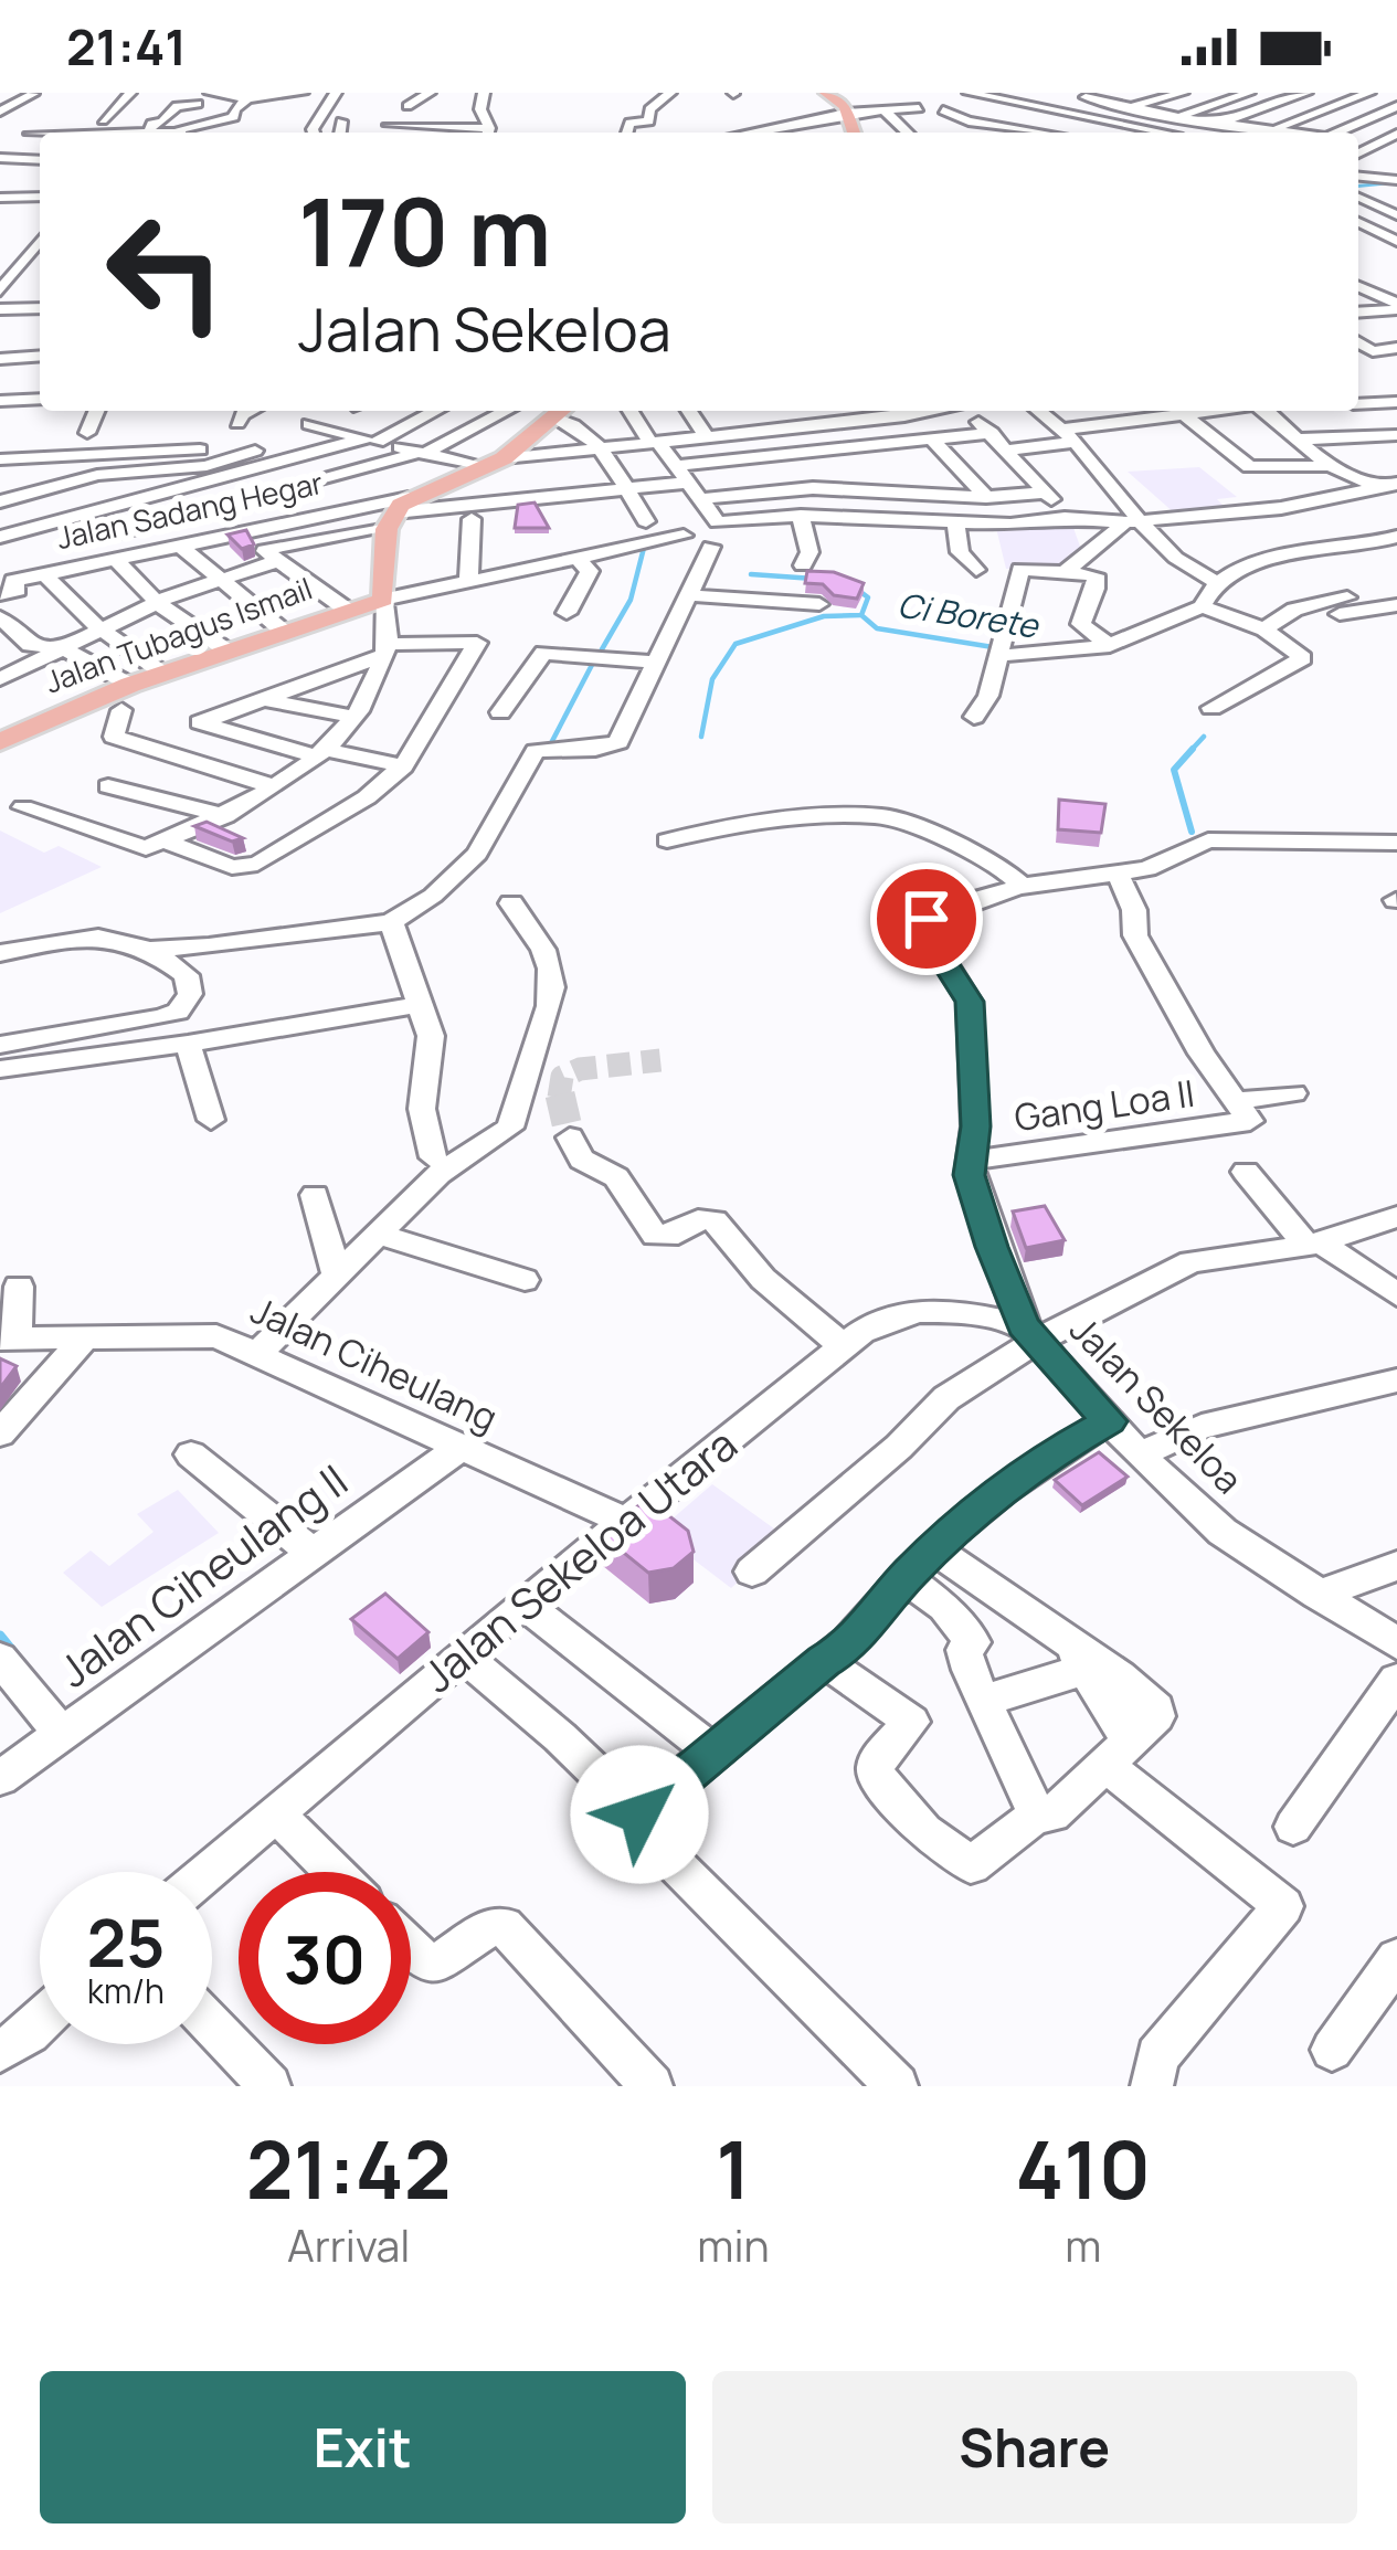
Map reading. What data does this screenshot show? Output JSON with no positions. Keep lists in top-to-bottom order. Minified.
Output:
{"streets":{"main road":["Jalan Tubagus Ismail"],"street":["Jalan Sadang Hegar","Gang Loa II","Jalan Ciheulang","Jalan Sekeloa","Jalan Sekeloa Utara","Jalan Ciheulang II"]},"crossings":[["Gang Loa II","Jalan Sekeloa"],["Jalan Ciheulang","Jalan Sekeloa Utara"],["Jalan Ciheulang","Jalan Ciheulang II"],["Jalan Sekeloa","Jalan Sekeloa Utara"]],"water":["Ci Borete"],"page":{"status":"21:41","turn":["170 m","Jalan Sekeloa"],"speed":"25 km/h","limit":"30","eta":["21:42","Arrival","1","min","410","m"],"buttons":["Exit","Share"]}}
